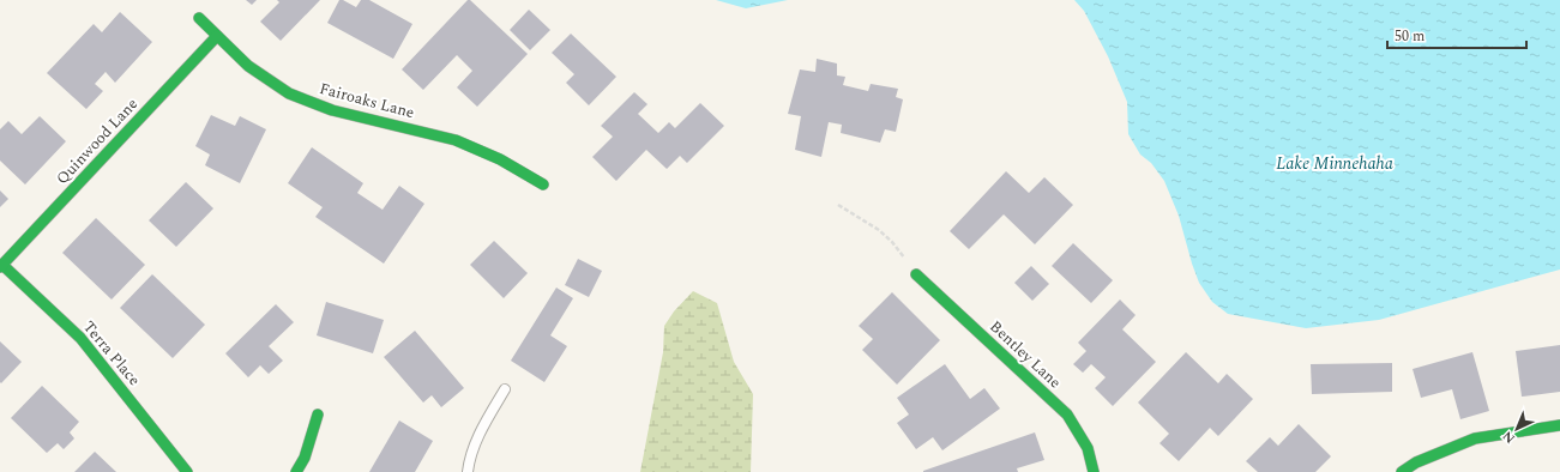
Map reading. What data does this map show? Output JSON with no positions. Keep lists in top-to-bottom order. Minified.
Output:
{"streets":{"street":["Fairoaks Lane","Quinwood Lane","Terra Place","Bentley Lane"]},"crossings":[["Fairoaks Lane","Quinwood Lane"],["Quinwood Lane","Terra Place"]],"water":["Lake Minnehaha"],"scale_bar":"50 m","north":"bottom left"}
